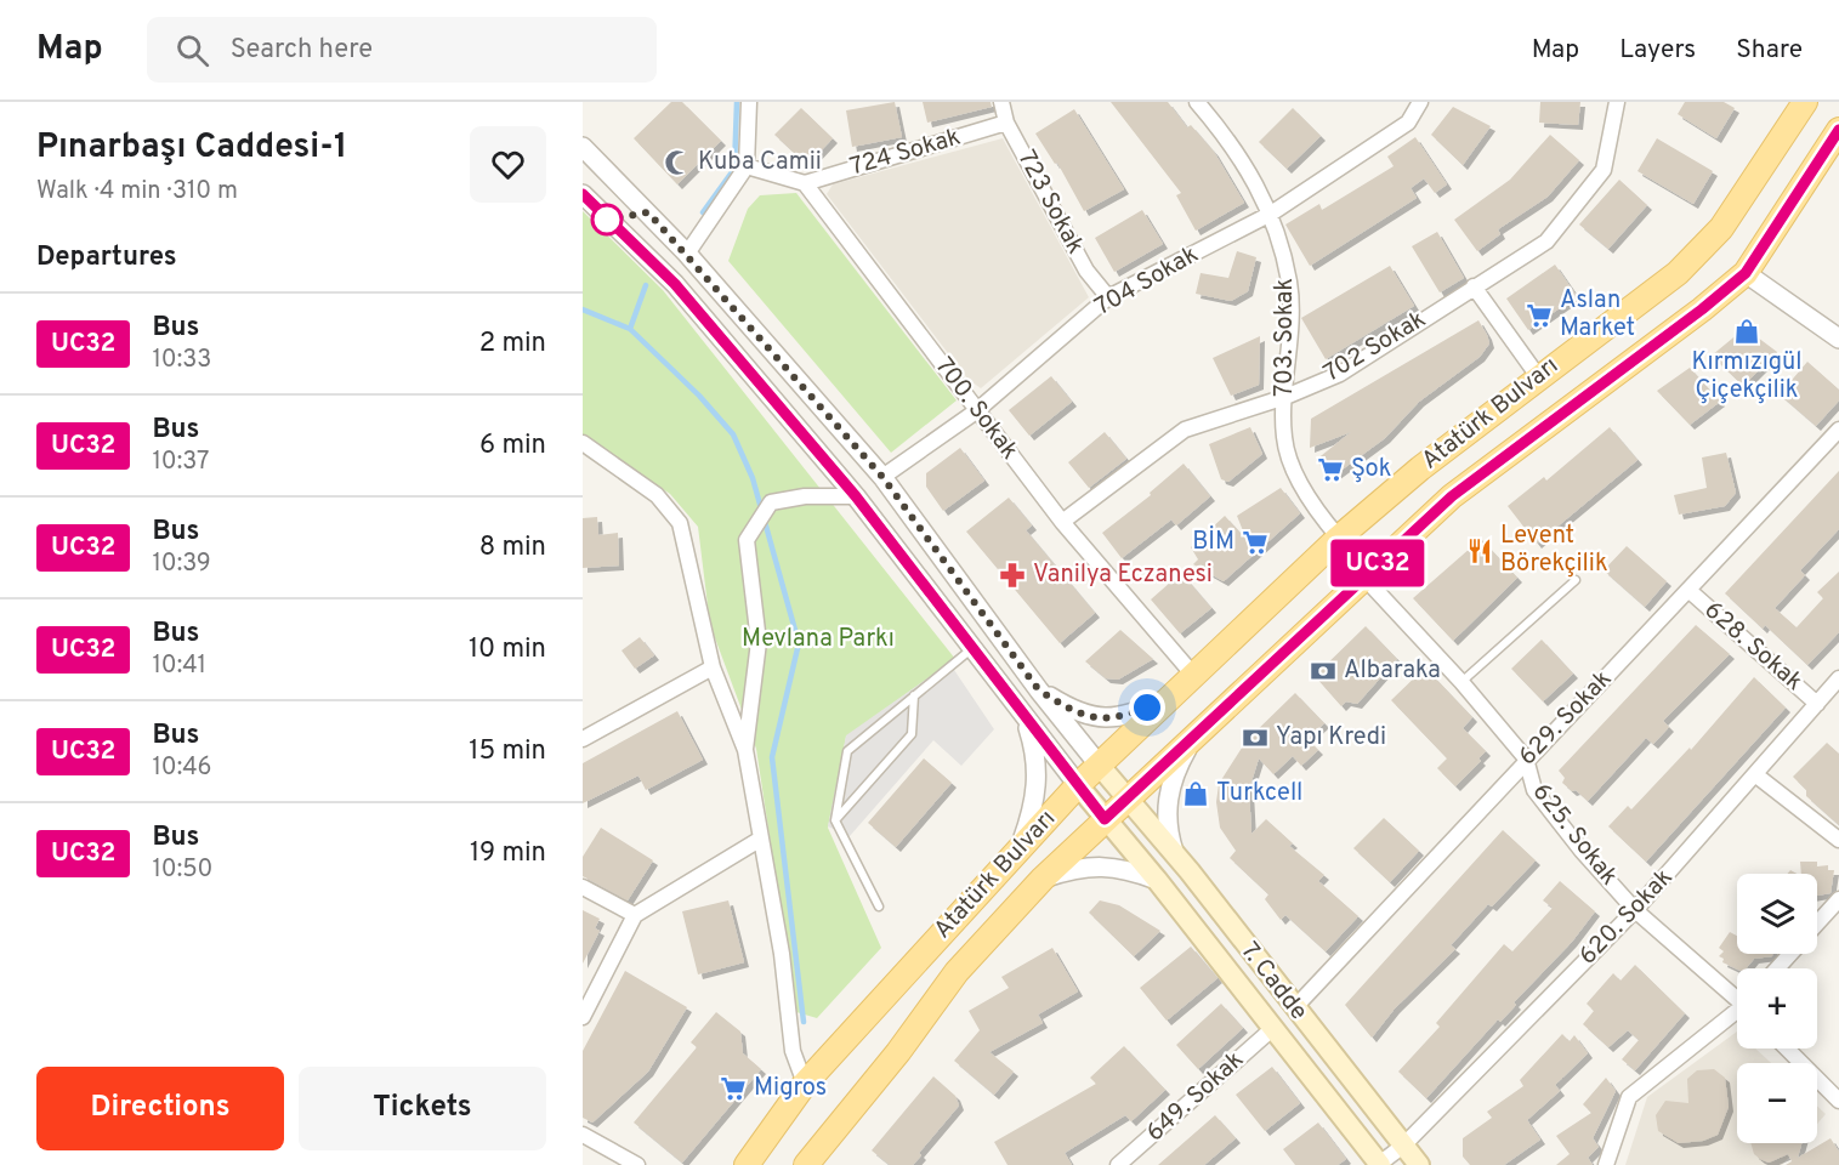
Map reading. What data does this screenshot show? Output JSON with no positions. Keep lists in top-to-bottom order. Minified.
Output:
{"streets":{"main road":["Atatürk Bulvarı","7. Cadde"],"street":["724 Sokak","723 Sokak","704 Sokak","703. Sokak","702 Sokak","700. Sokak","628. Sokak","629. Sokak","625. Sokak","620. Sokak","649. Sokak"]},"crossings":[["724 Sokak","723 Sokak"],["724 Sokak","700. Sokak"],["723 Sokak","704 Sokak"],["704 Sokak","703. Sokak"],["704 Sokak","700. Sokak"],["703. Sokak","702 Sokak"],["703. Sokak","Atatürk Bulvarı"],["702 Sokak","700. Sokak"],["700. Sokak","Atatürk Bulvarı"],["Atatürk Bulvarı","625. Sokak"],["Atatürk Bulvarı","7. Cadde"],["628. Sokak","629. Sokak"],["628. Sokak","620. Sokak"],["629. Sokak","625. Sokak"],["629. Sokak","7. Cadde"],["625. Sokak","620. Sokak"],["620. Sokak","7. Cadde"],["7. Cadde","649. Sokak"]],"parks":["Mevlana Parkı"],"places":{"mosque":["Kuba Camii"],"supermarket":["Aslan Market","Şok","BİM","Migros"],"shop":["Kırmızıgül Çiçekçilik","Turkcell"],"restaurant":["Levent Börekçilik"],"pharmacy":["Vanilya Eczanesi"],"bank":["Albaraka","Yapı Kredi"]},"lines":["bus line UC32"],"page":{"header":"Map","search":"Search here","nav":["Map","Layers","Share"],"heading":[["Pınarbaşı Caddesi-1","Walk · 4 min · 310 m"],"Departures"],"on_map":"UC32","list":[{"mark":"UC32","name":"Bus","note":"10:33","value":"2 min"},{"mark":"UC32","name":"Bus","note":"10:37","value":"6 min"},{"mark":"UC32","name":"Bus","note":"10:39","value":"8 min"},{"mark":"UC32","name":"Bus","note":"10:41","value":"10 min"},{"mark":"UC32","name":"Bus","note":"10:46","value":"15 min"},{"mark":"UC32","name":"Bus","note":"10:50","value":"19 min"}],"map_buttons":["+","−"],"buttons":["Directions","Tickets"]}}
